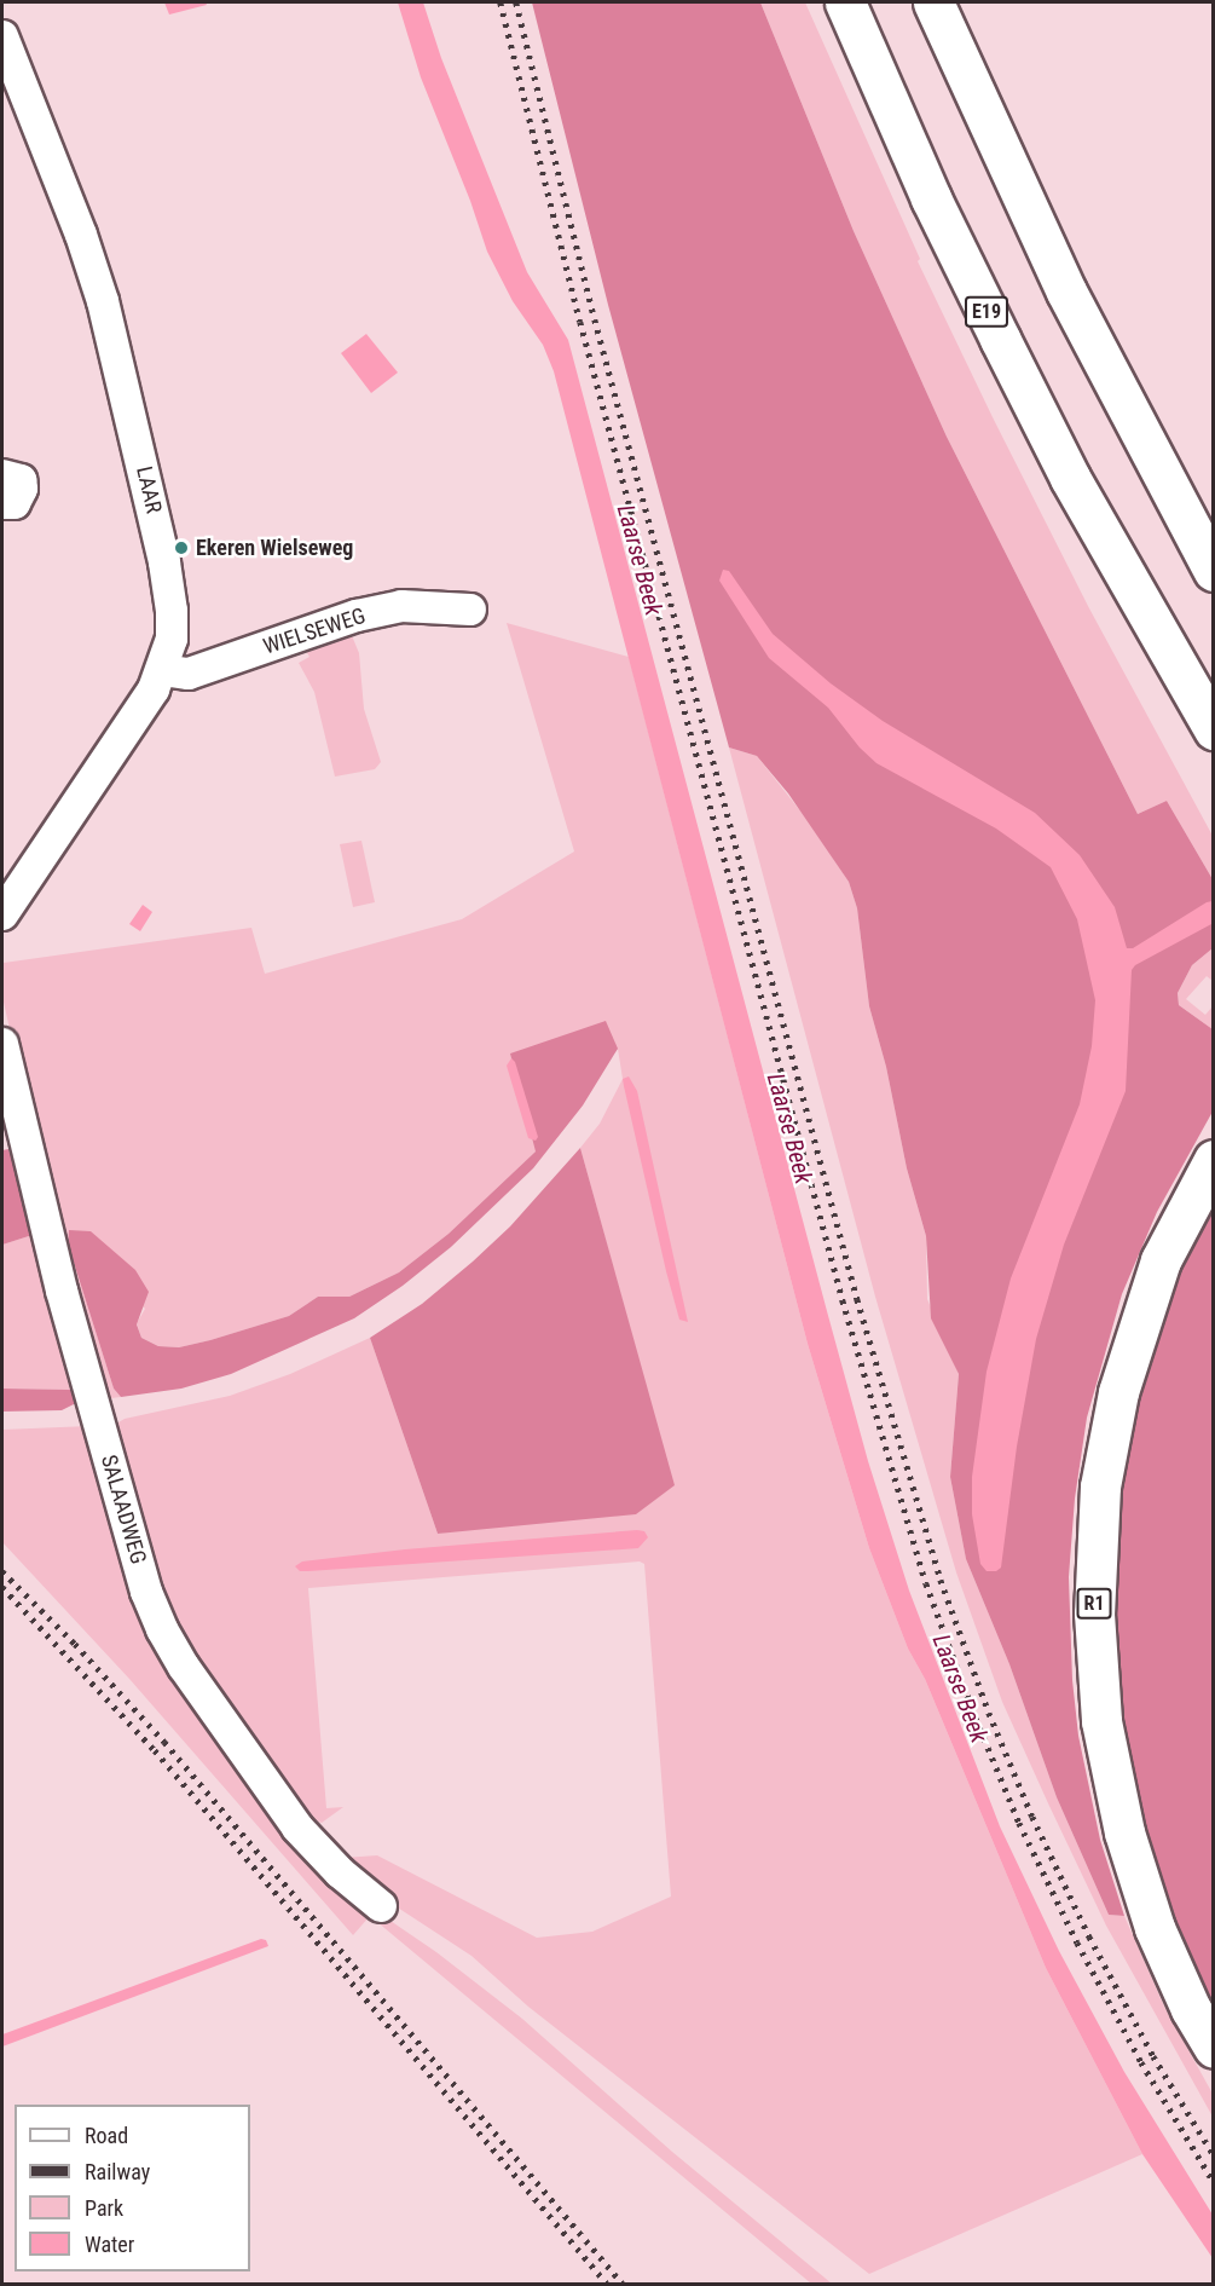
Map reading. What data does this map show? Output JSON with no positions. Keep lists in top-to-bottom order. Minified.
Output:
{"streets":{"highway":["E19","R1"],"street":["LAAR","WIELSEWEG","SALAADWEG"]},"crossings":[["LAAR","WIELSEWEG"]],"water":["Laarse Beek"],"places":["Ekeren Wielseweg"],"legend":["Road","Railway","Park","Water"]}
